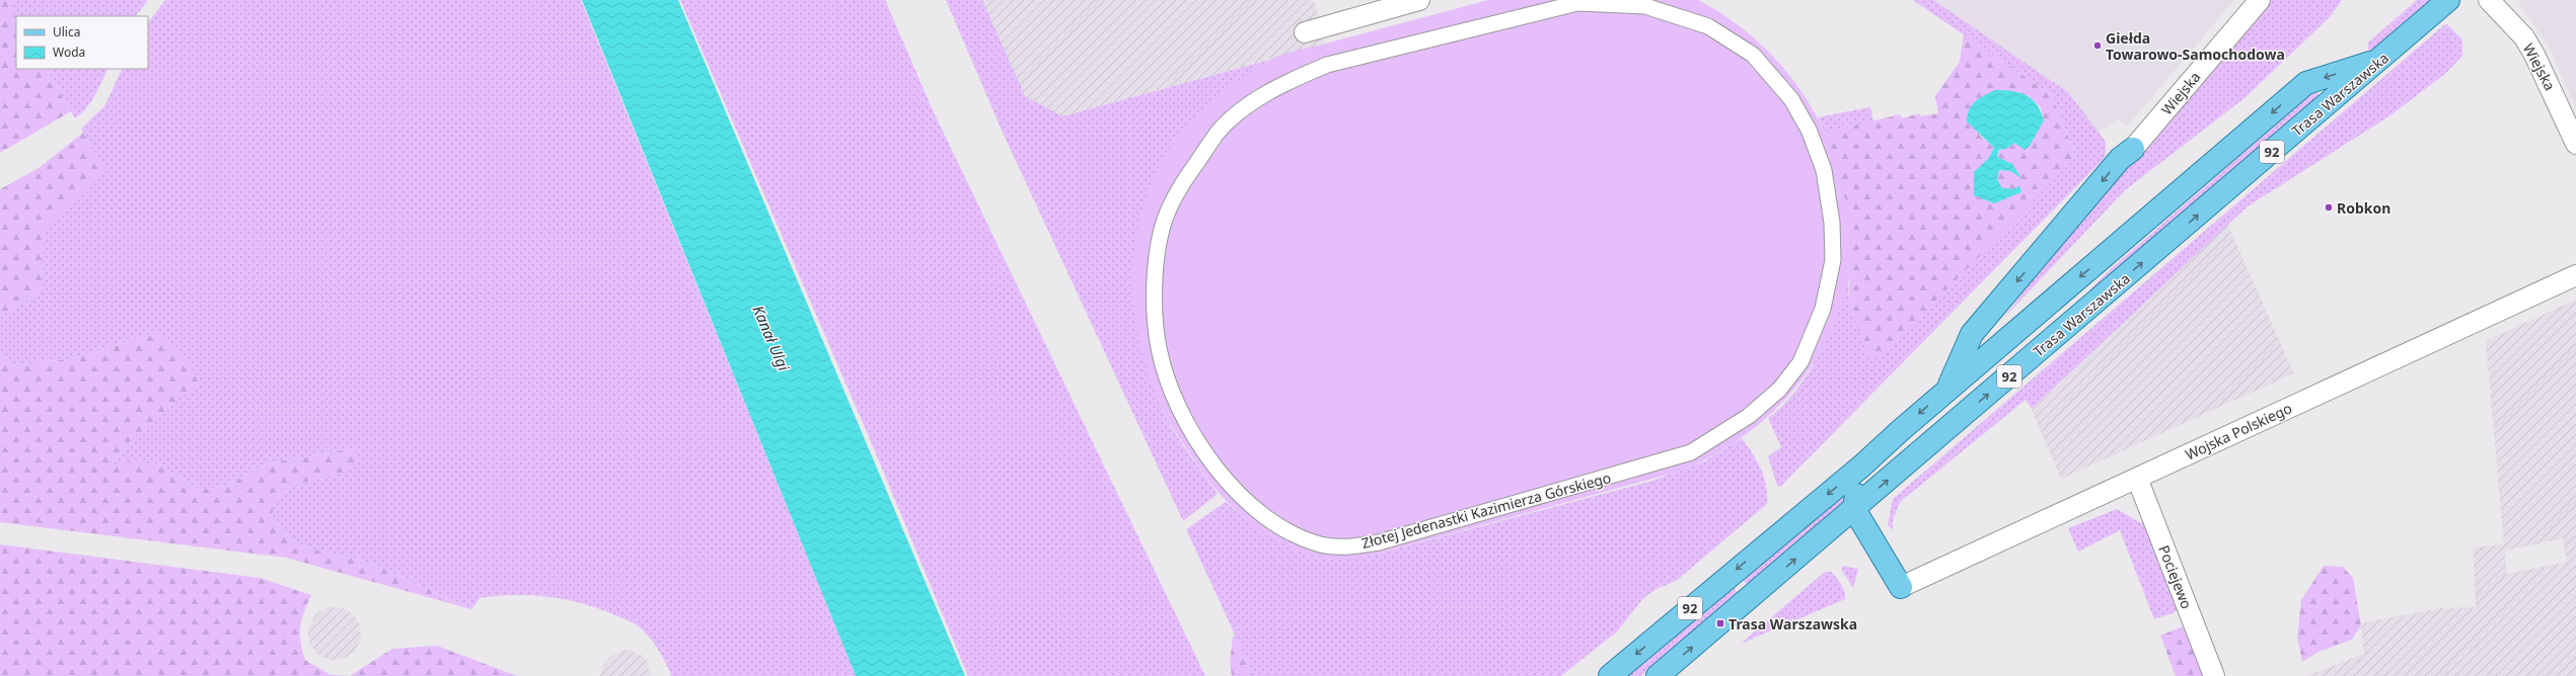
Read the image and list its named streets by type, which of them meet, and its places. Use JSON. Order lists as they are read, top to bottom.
{
  "streets": {
    "main road": ["Trasa Warszawska", "92"],
    "street": [
      "Wiejska",
      "Wojska Polskiego",
      "Złotej Jedenastki Kazimierza Górskiego",
      "Pociejewo"
    ]
  },
  "crossings": [
    ["Wojska Polskiego", "Pociejewo"]
  ],
  "water": ["Kanał Ulgi"],
  "places": {
    "other": ["Giełda Towarowo-Samochodowa", "Robkon"],
    "transit": ["Trasa Warszawska"]
  },
  "legend": ["Ulica", "Woda"]
}
